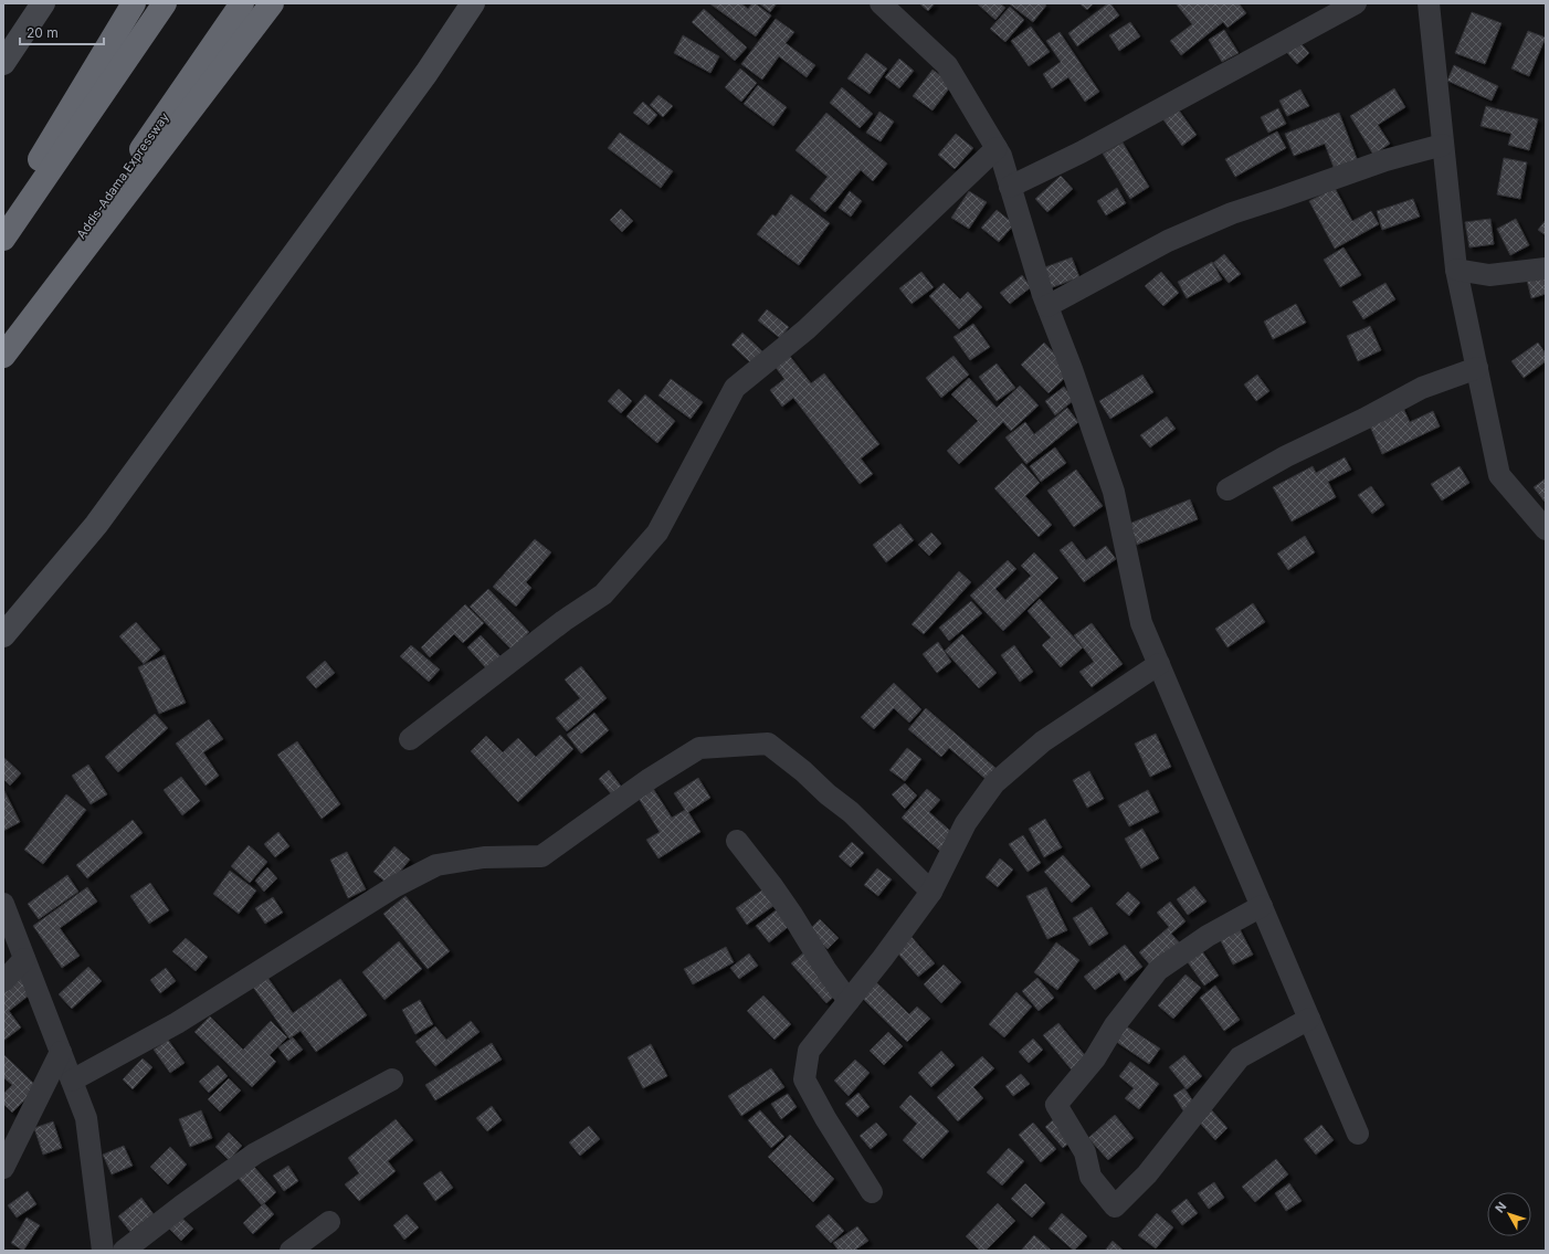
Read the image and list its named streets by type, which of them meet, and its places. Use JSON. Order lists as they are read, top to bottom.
{
  "streets": {
    "highway": ["Addis-Adama Expressway"]
  },
  "scale_bar": "20 m",
  "north": "top left"
}
